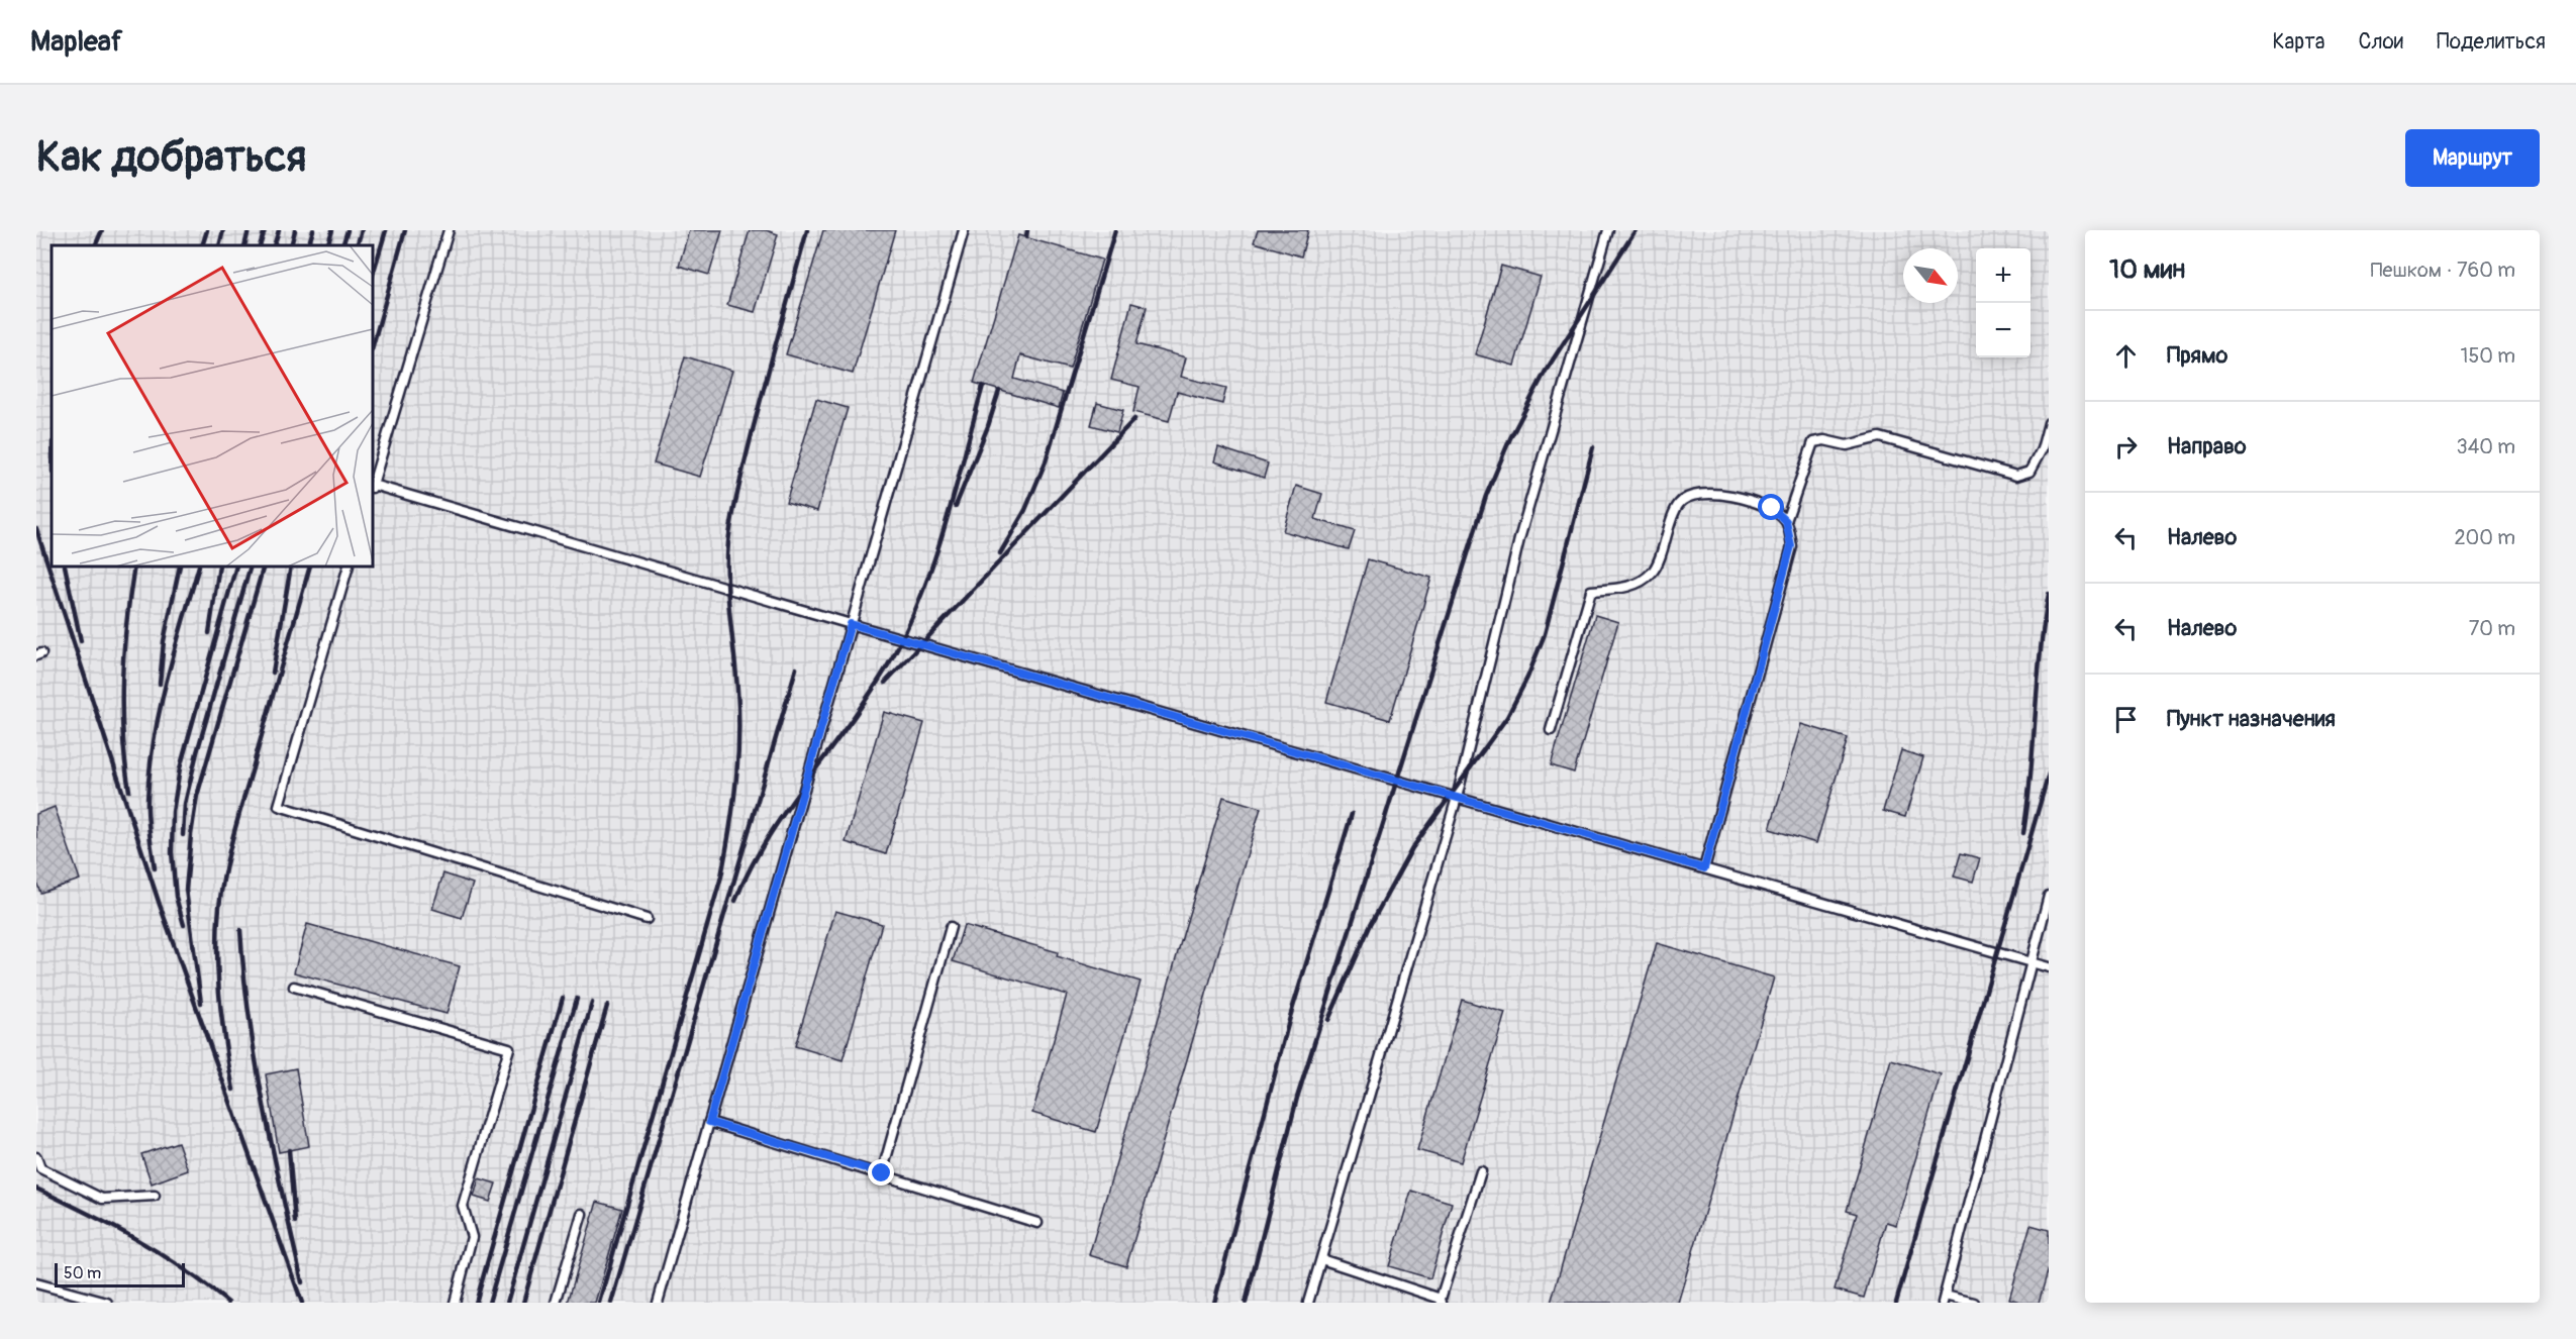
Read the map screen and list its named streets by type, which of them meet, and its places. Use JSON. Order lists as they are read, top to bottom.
{
  "scale_bar": "50 m",
  "north": "bottom right",
  "page": {
    "header": "Mapleaf",
    "nav": ["Карта", "Слои", "Поделиться"],
    "buttons": "Маршрут",
    "title": "Как добраться",
    "heading": ["10 мин", "Пешком · 760 m"],
    "map_buttons": ["+", "−"],
    "list": [
      ["Прямо", "150 m"],
      ["Направо", "340 m"],
      ["Налево", "200 m"],
      ["Налево", "70 m"],
      "Пункт назначения"
    ],
    "scale": "50 m"
  }
}
